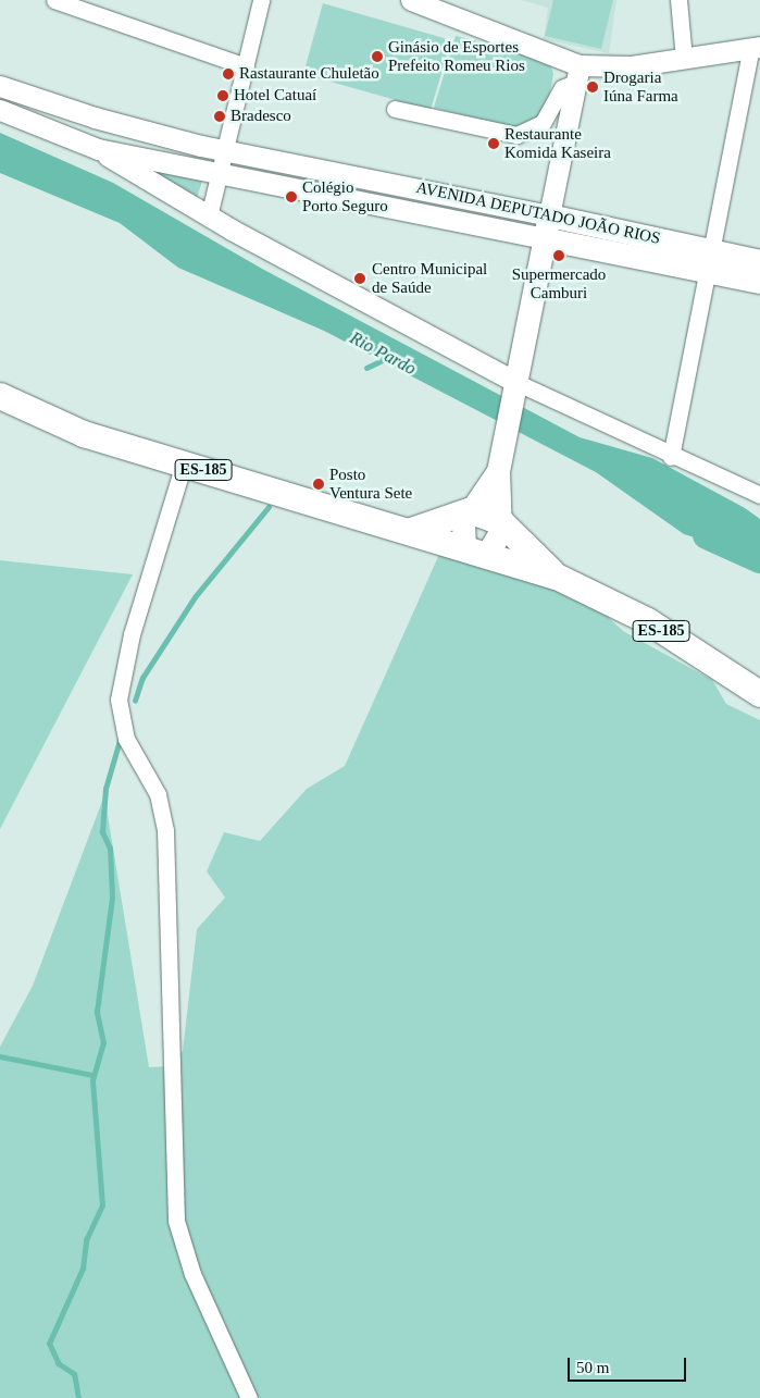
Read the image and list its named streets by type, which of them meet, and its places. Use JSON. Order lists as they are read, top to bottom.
{
  "streets": {
    "main road": ["AVENIDA DEPUTADO JOÃO RIOS", "ES-185"]
  },
  "water": ["Rio Pardo"],
  "places": [
    "Ginásio de Esportes Prefeito Romeu Rios",
    "Rastaurante Chuletão",
    "Drogaria Iúna Farma",
    "Hotel Catuaí",
    "Bradesco",
    "Restaurante Komida Kaseira",
    "Colégio Porto Seguro",
    "Supermercado Camburi",
    "Centro Municipal de Saúde",
    "Posto Ventura Sete"
  ],
  "scale_bar": "50 m"
}
